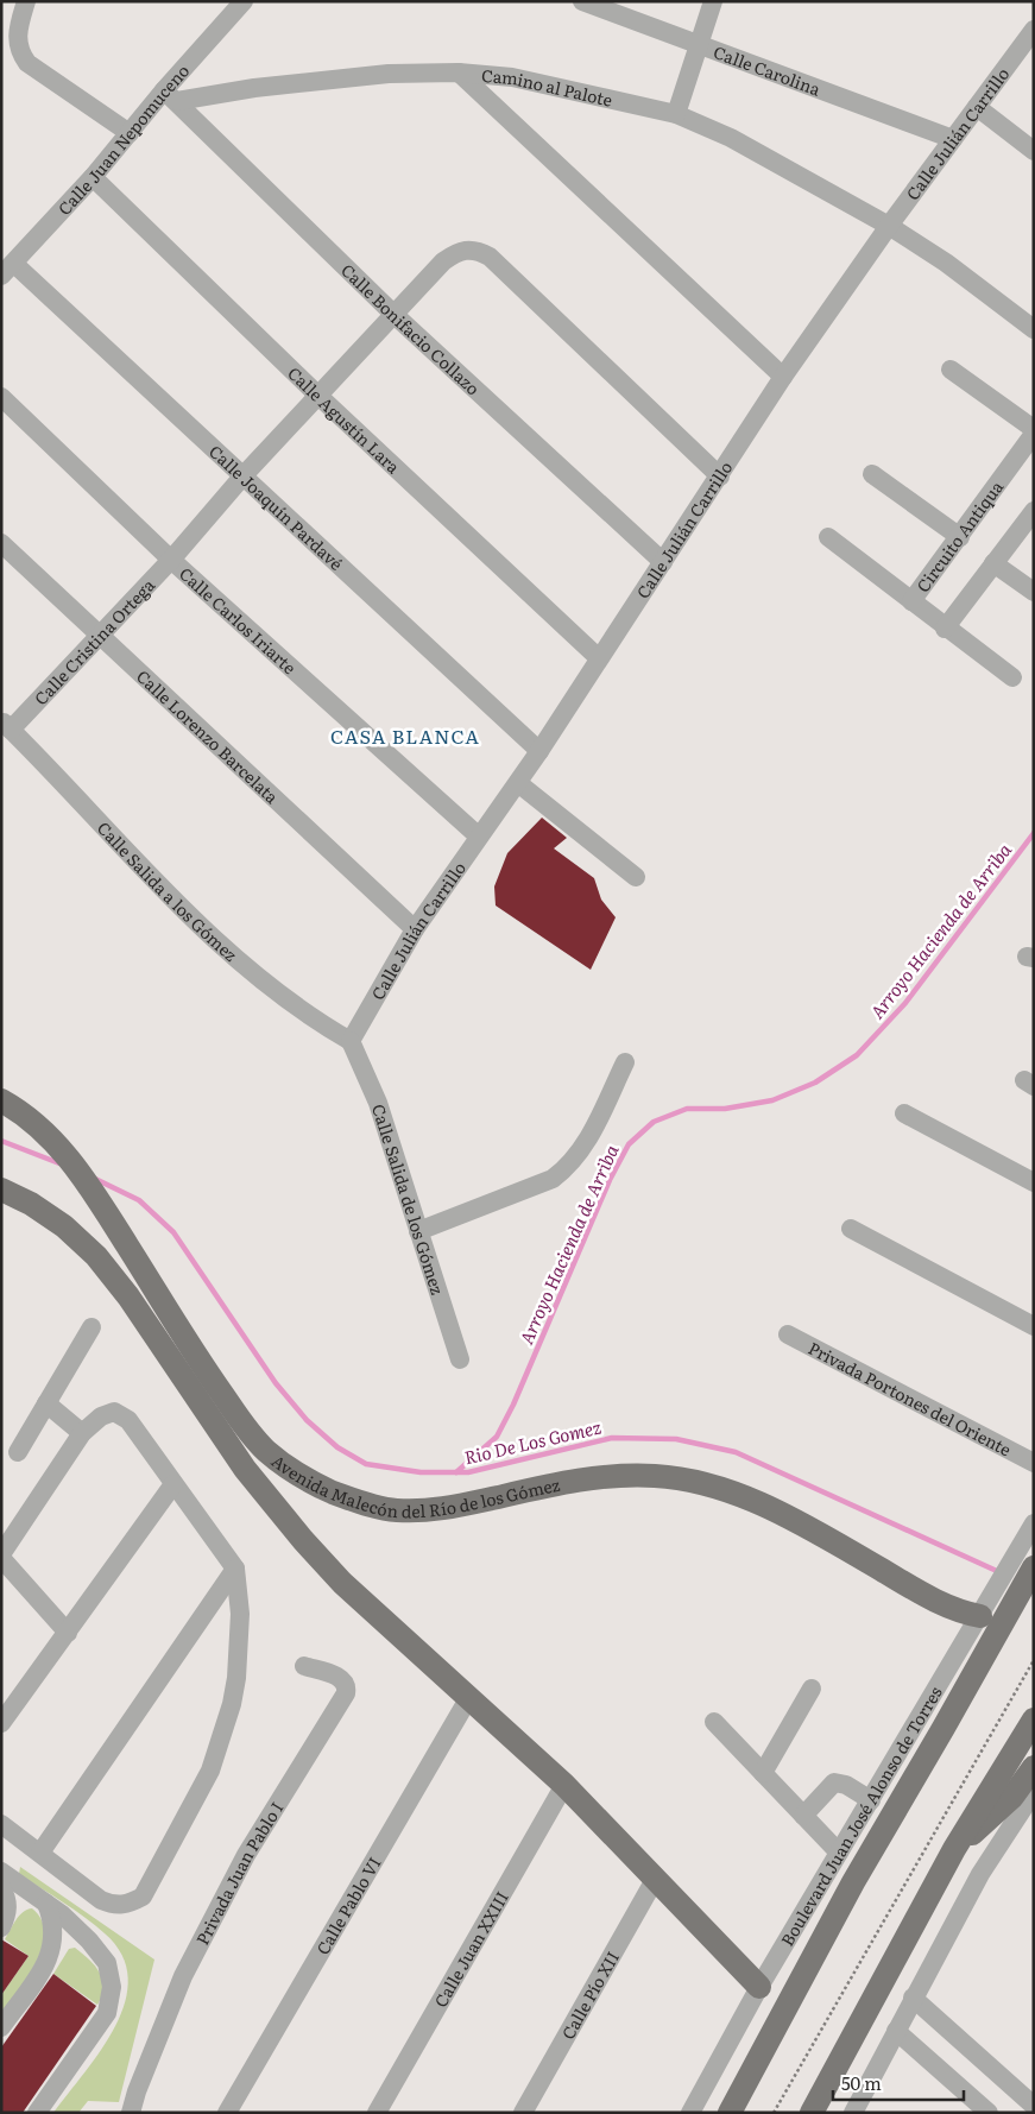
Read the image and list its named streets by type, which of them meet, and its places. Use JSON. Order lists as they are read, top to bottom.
{
  "streets": {
    "main road": ["Avenida Malecón del Río de los Gómez", "Boulevard Juan José Alonso de Torres"],
    "street": [
      "Calle Carolina",
      "Camino al Palote",
      "Calle Julián Carrillo",
      "Calle Juan Nepomuceno",
      "Calle Bonifacio Collazo",
      "Calle Agustín Lara",
      "Calle Joaquín Pardavé",
      "Circuito Antiqua",
      "Calle Carlos Iriarte",
      "Calle Cristina Ortega",
      "Calle Lorenzo Barcelata",
      "Calle Salida a los Gómez",
      "Calle Salida de los Gómez",
      "Privada Portones del Oriente",
      "Privada Juan Pablo I",
      "Calle Pablo VI",
      "Calle Juan XXIII",
      "Calle Pío XII"
    ]
  },
  "crossings": [
    ["Calle Carolina", "Calle Julián Carrillo"],
    ["Camino al Palote", "Calle Julián Carrillo"],
    ["Camino al Palote", "Calle Juan Nepomuceno"],
    ["Camino al Palote", "Calle Bonifacio Collazo"],
    ["Calle Julián Carrillo", "Calle Bonifacio Collazo"],
    ["Calle Julián Carrillo", "Calle Agustín Lara"],
    ["Calle Julián Carrillo", "Calle Joaquín Pardavé"],
    ["Calle Julián Carrillo", "Calle Carlos Iriarte"],
    ["Calle Julián Carrillo", "Calle Cristina Ortega"],
    ["Calle Julián Carrillo", "Calle Lorenzo Barcelata"],
    ["Calle Julián Carrillo", "Calle Salida a los Gómez"],
    ["Calle Julián Carrillo", "Calle Salida de los Gómez"],
    ["Calle Juan Nepomuceno", "Calle Bonifacio Collazo"],
    ["Calle Juan Nepomuceno", "Calle Agustín Lara"],
    ["Calle Juan Nepomuceno", "Calle Joaquín Pardavé"],
    ["Calle Bonifacio Collazo", "Calle Cristina Ortega"],
    ["Calle Agustín Lara", "Calle Cristina Ortega"],
    ["Calle Joaquín Pardavé", "Calle Cristina Ortega"],
    ["Calle Carlos Iriarte", "Calle Cristina Ortega"],
    ["Calle Cristina Ortega", "Calle Lorenzo Barcelata"],
    ["Calle Cristina Ortega", "Calle Salida a los Gómez"],
    ["Calle Salida a los Gómez", "Calle Salida de los Gómez"],
    ["Avenida Malecón del Río de los Gómez", "Boulevard Juan José Alonso de Torres"],
    ["Avenida Malecón del Río de los Gómez", "Calle Pablo VI"],
    ["Avenida Malecón del Río de los Gómez", "Calle Juan XXIII"],
    ["Avenida Malecón del Río de los Gómez", "Calle Pío XII"]
  ],
  "districts": ["CASA BLANCA"],
  "water": ["Arroyo Hacienda de Arriba", "Rio De Los Gomez"],
  "scale_bar": "50 m"
}
